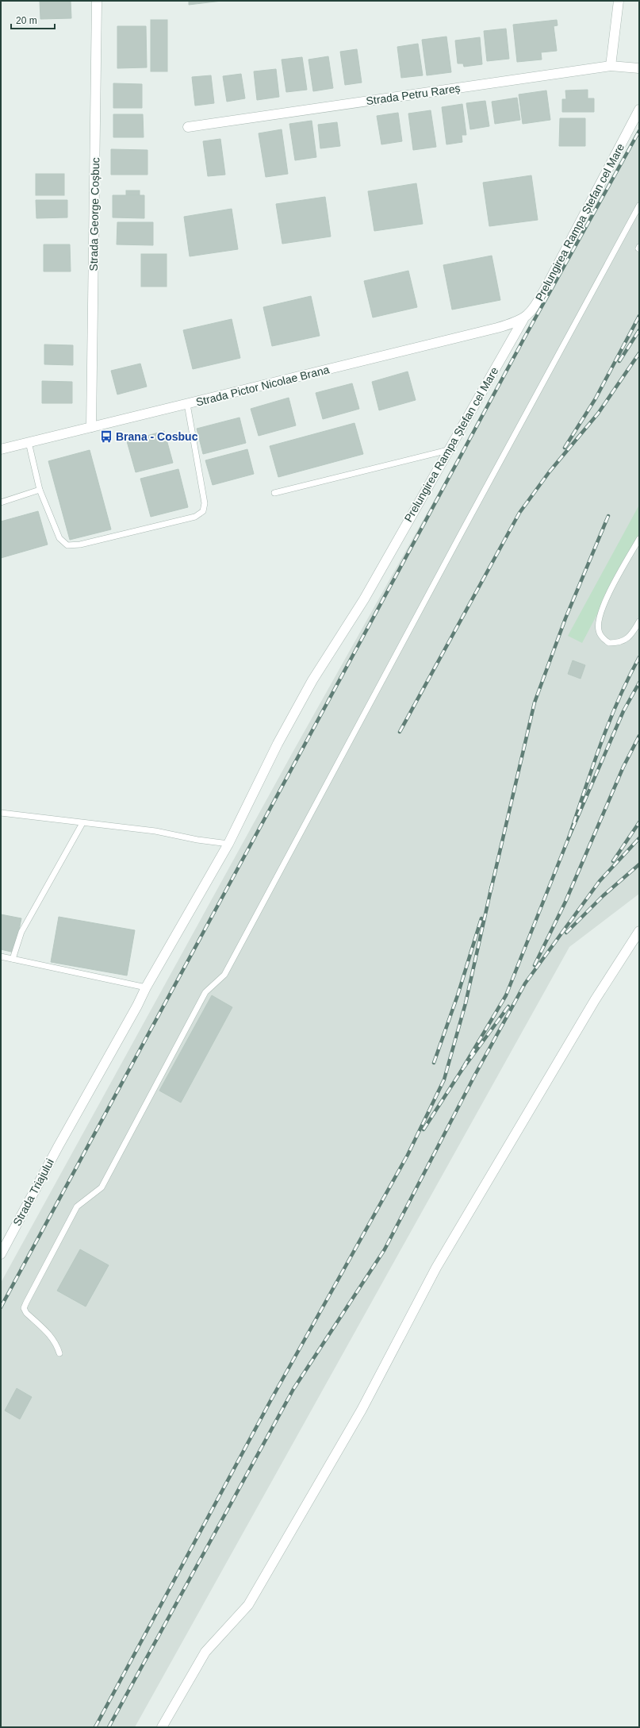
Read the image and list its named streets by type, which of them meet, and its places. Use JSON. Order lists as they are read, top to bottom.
{
  "streets": {
    "street": [
      "Strada Petru Rareș",
      "Strada George Coșbuc",
      "Prelungirea Rampa Ștefan cel Mare",
      "Strada Pictor Nicolae Brana",
      "Strada Triajului"
    ]
  },
  "crossings": [
    ["Strada George Coșbuc", "Strada Pictor Nicolae Brana"],
    ["Prelungirea Rampa Ștefan cel Mare", "Strada Pictor Nicolae Brana"],
    ["Prelungirea Rampa Ștefan cel Mare", "Strada Triajului"]
  ],
  "places": {
    "bus stop": ["Brana - Cosbuc"]
  },
  "scale_bar": "20 m"
}
